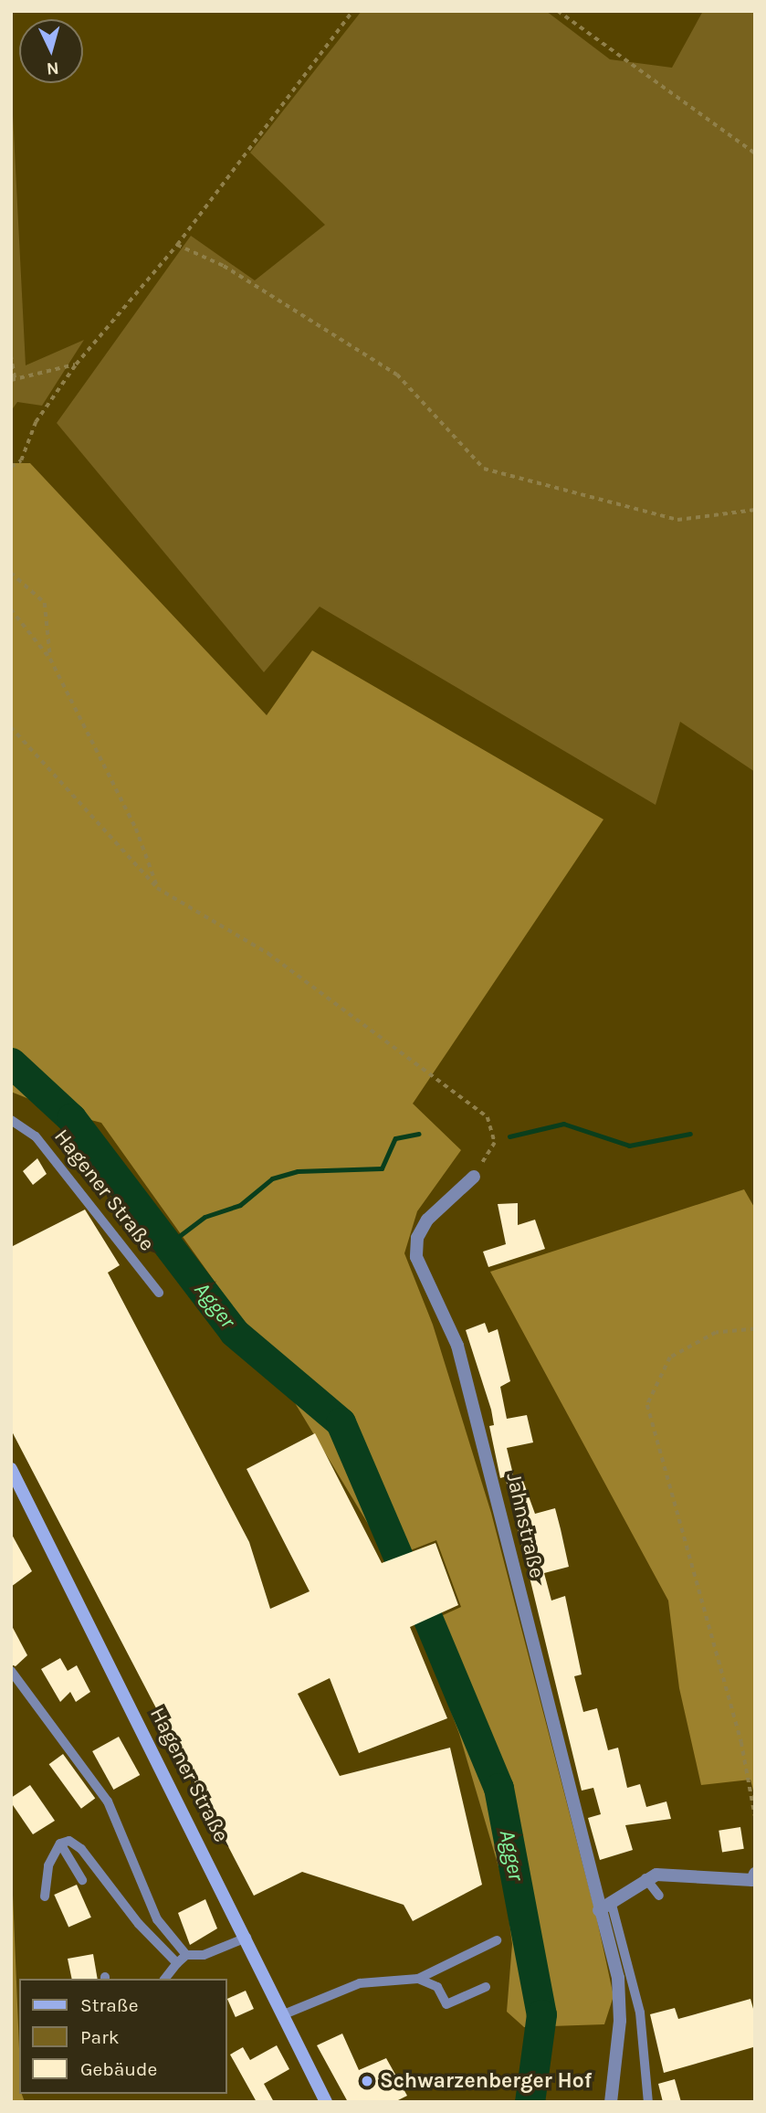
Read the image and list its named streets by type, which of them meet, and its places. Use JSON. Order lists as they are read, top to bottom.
{
  "streets": {
    "main road": ["Hagener Straße"],
    "street": ["Jahnstraße"]
  },
  "water": ["Agger"],
  "places": ["Schwarzenberger Hof"],
  "legend": ["Straße", "Park", "Gebäude"],
  "north": "bottom"
}
